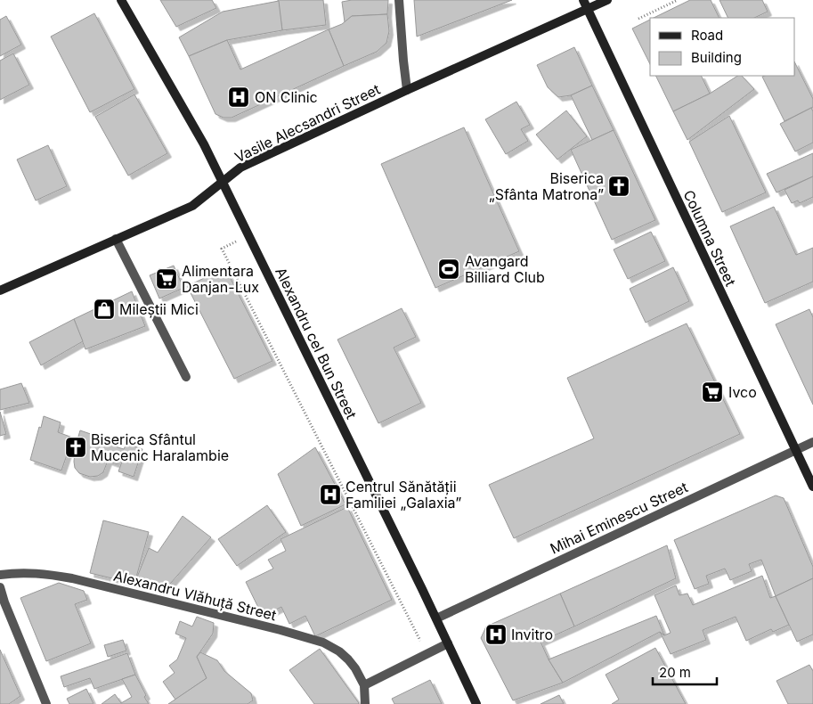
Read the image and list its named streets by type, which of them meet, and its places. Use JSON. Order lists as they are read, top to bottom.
{
  "streets": {
    "main road": ["Vasile Alecsandri Street", "Columna Street", "Alexandru cel Bun Street"],
    "street": ["Mihai Eminescu Street", "Alexandru Vlăhuță Street"]
  },
  "crossings": [
    ["Vasile Alecsandri Street", "Columna Street"],
    ["Vasile Alecsandri Street", "Alexandru cel Bun Street"],
    ["Columna Street", "Mihai Eminescu Street"],
    ["Alexandru cel Bun Street", "Mihai Eminescu Street"]
  ],
  "places": {
    "hospital": ["ON Clinic", "Centrul Sănătății Familiei „Galaxia”", "Invitro"],
    "church": ["Biserica „Sfânta Matrona”", "Biserica Sfântul Mucenic Haralambie"],
    "sports": ["Avangard Billiard Club"],
    "supermarket": ["Alimentara Danjan-Lux", "Ivco"],
    "shop": ["Mileștii Mici"]
  },
  "legend": ["Road", "Building"],
  "scale_bar": "20 m"
}
